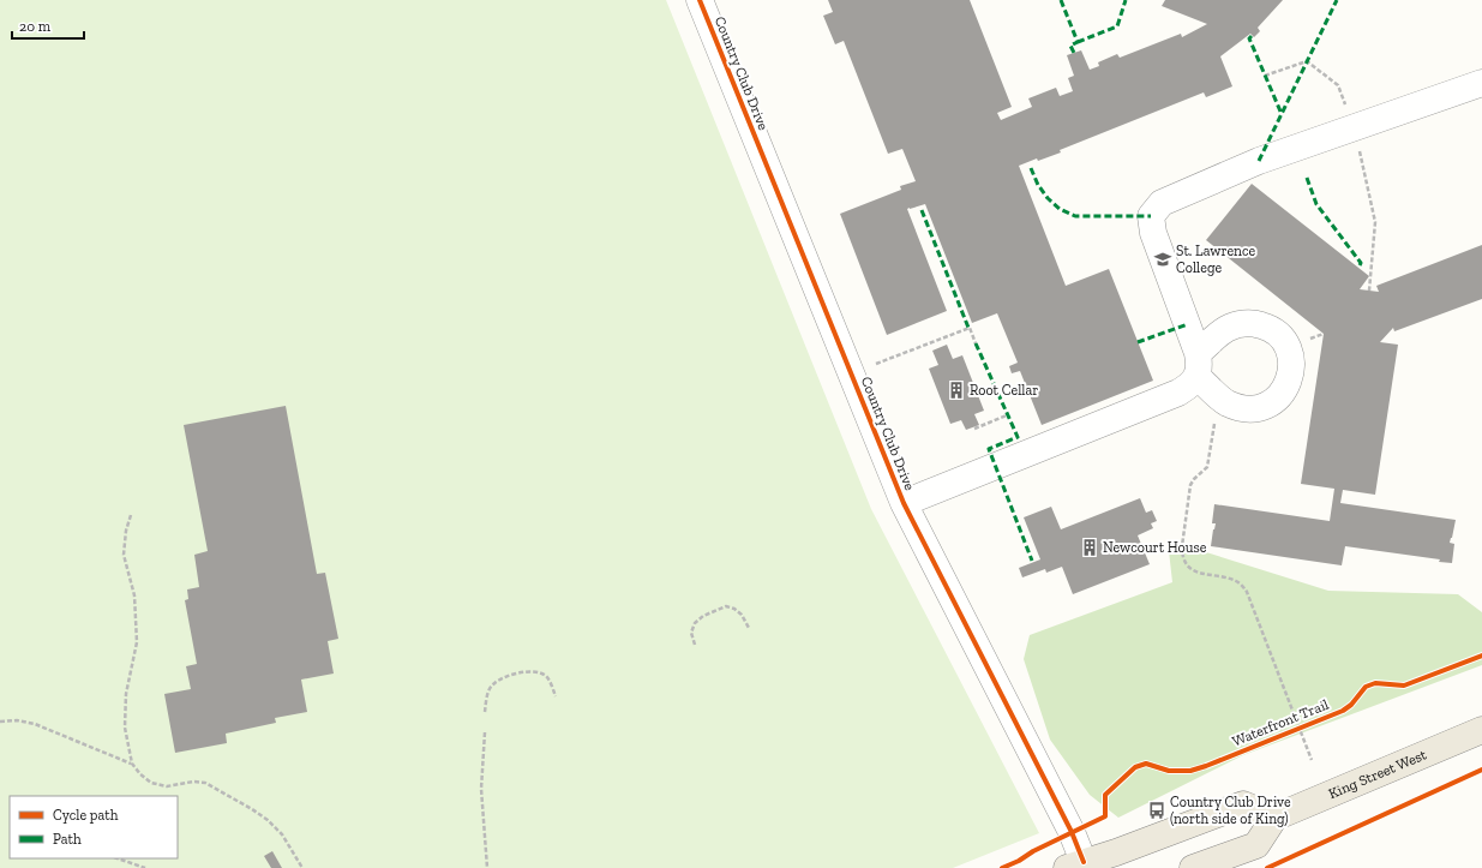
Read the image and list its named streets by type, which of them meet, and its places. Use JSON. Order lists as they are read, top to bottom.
{
  "streets": {
    "main road": ["King Street West"],
    "street": ["Country Club Drive"],
    "cycle path": ["Waterfront Trail"]
  },
  "places": {
    "school or university": ["St. Lawrence College"],
    "building": ["Root Cellar", "Newcourt House"],
    "bus stop": ["Country Club Drive (north side of King)"]
  },
  "legend": ["Cycle path", "Path"],
  "scale_bar": "20 m"
}
